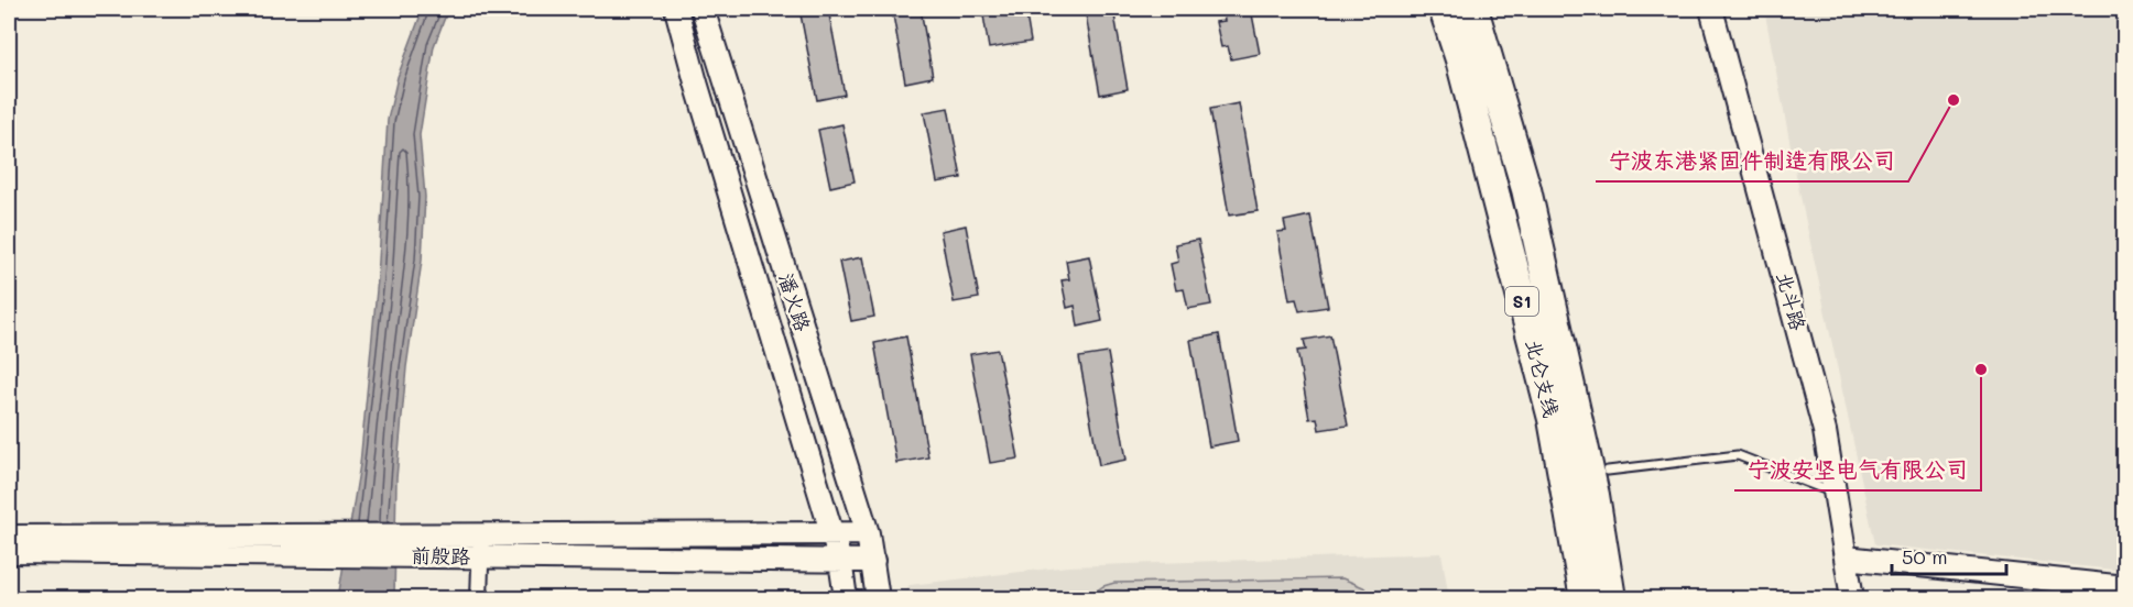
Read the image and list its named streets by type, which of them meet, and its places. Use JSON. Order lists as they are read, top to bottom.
{
  "streets": {
    "highway": ["S1", "北仑支线"],
    "street": ["北斗路", "潘火路", "前殷路"]
  },
  "crossings": [
    ["潘火路", "前殷路"]
  ],
  "places": ["宁波东港紧固件制造有限公司", "宁波安坚电气有限公司"],
  "scale_bar": "50 m"
}
